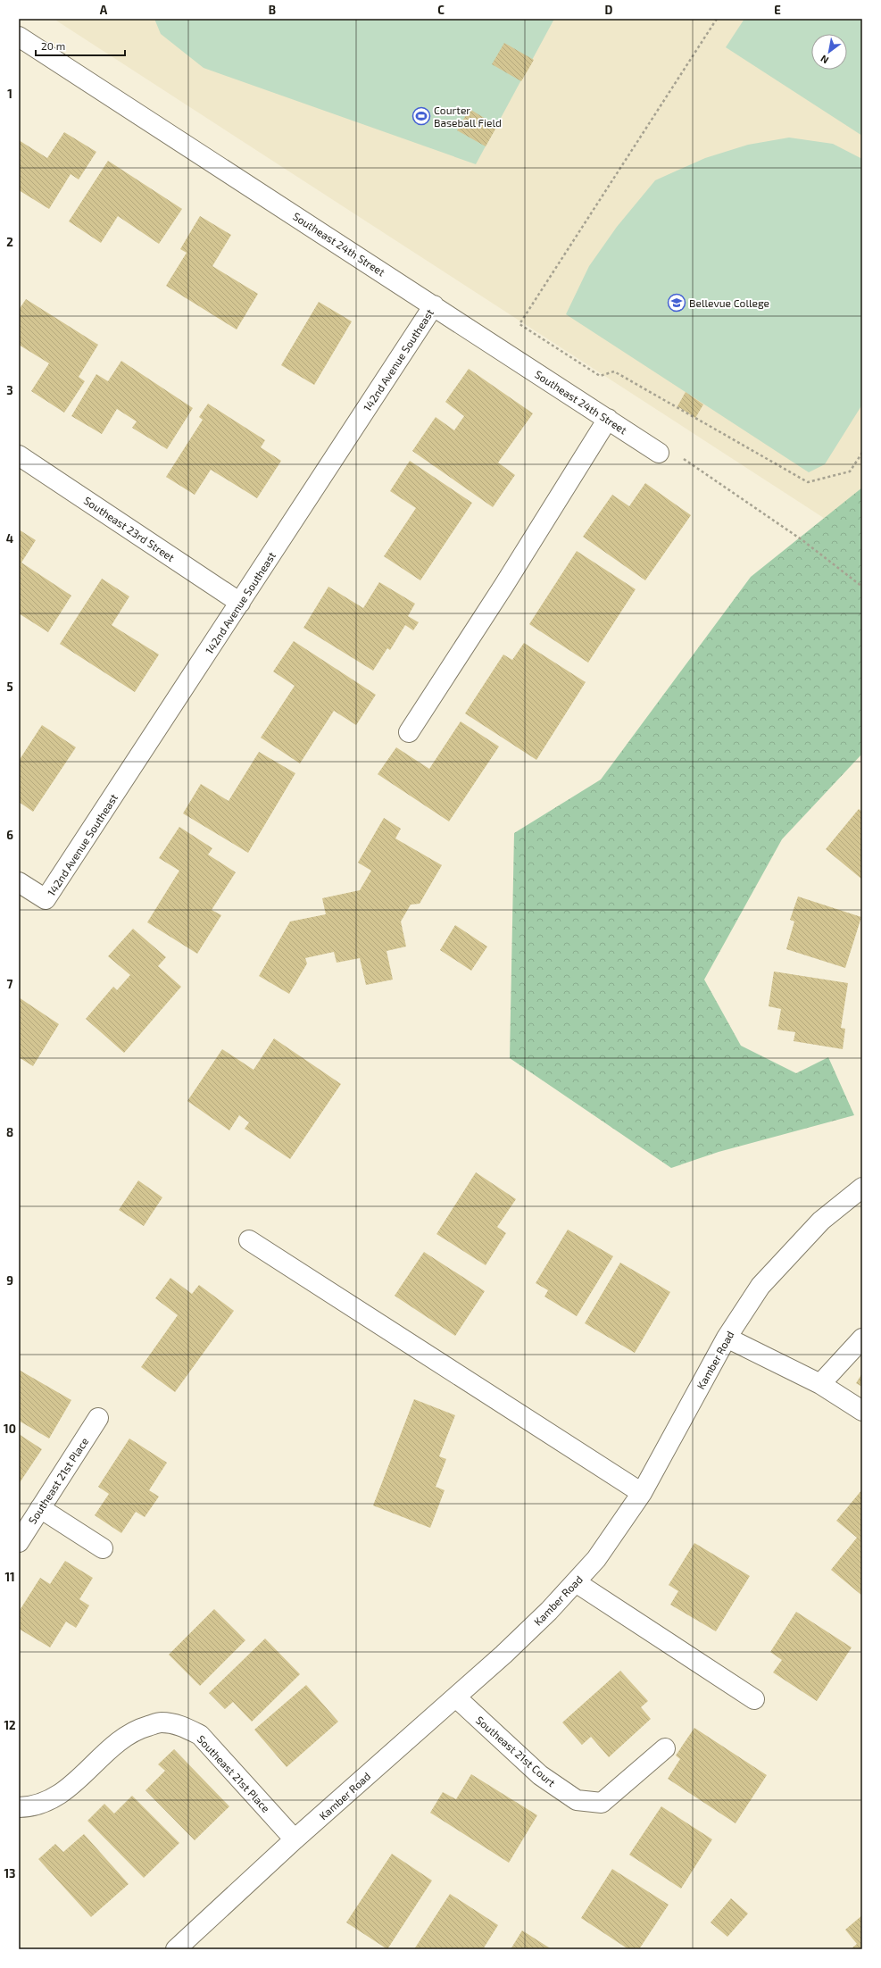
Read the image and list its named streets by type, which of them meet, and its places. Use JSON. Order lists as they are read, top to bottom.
{
  "streets": {
    "street": [
      "Southeast 24th Street",
      "142nd Avenue Southeast",
      "Southeast 23rd Street",
      "Kamber Road",
      "Southeast 21st Place",
      "Southeast 21st Court"
    ]
  },
  "crossings": [
    ["Southeast 24th Street", "142nd Avenue Southeast"],
    ["142nd Avenue Southeast", "Southeast 23rd Street"],
    ["Kamber Road", "Southeast 21st Place"],
    ["Kamber Road", "Southeast 21st Court"]
  ],
  "places": {
    "sports": ["Courter Baseball Field"],
    "school or university": ["Bellevue College"]
  },
  "scale_bar": "20 m",
  "north": "bottom left",
  "grid": {
    "columns": [
      "A",
      "B",
      "C",
      "D",
      "E"
    ],
    "rows": [
      "1",
      "2",
      "3",
      "4",
      "5",
      "6",
      "7",
      "8",
      "9",
      "10",
      "11",
      "12",
      "13"
    ]
  }
}
